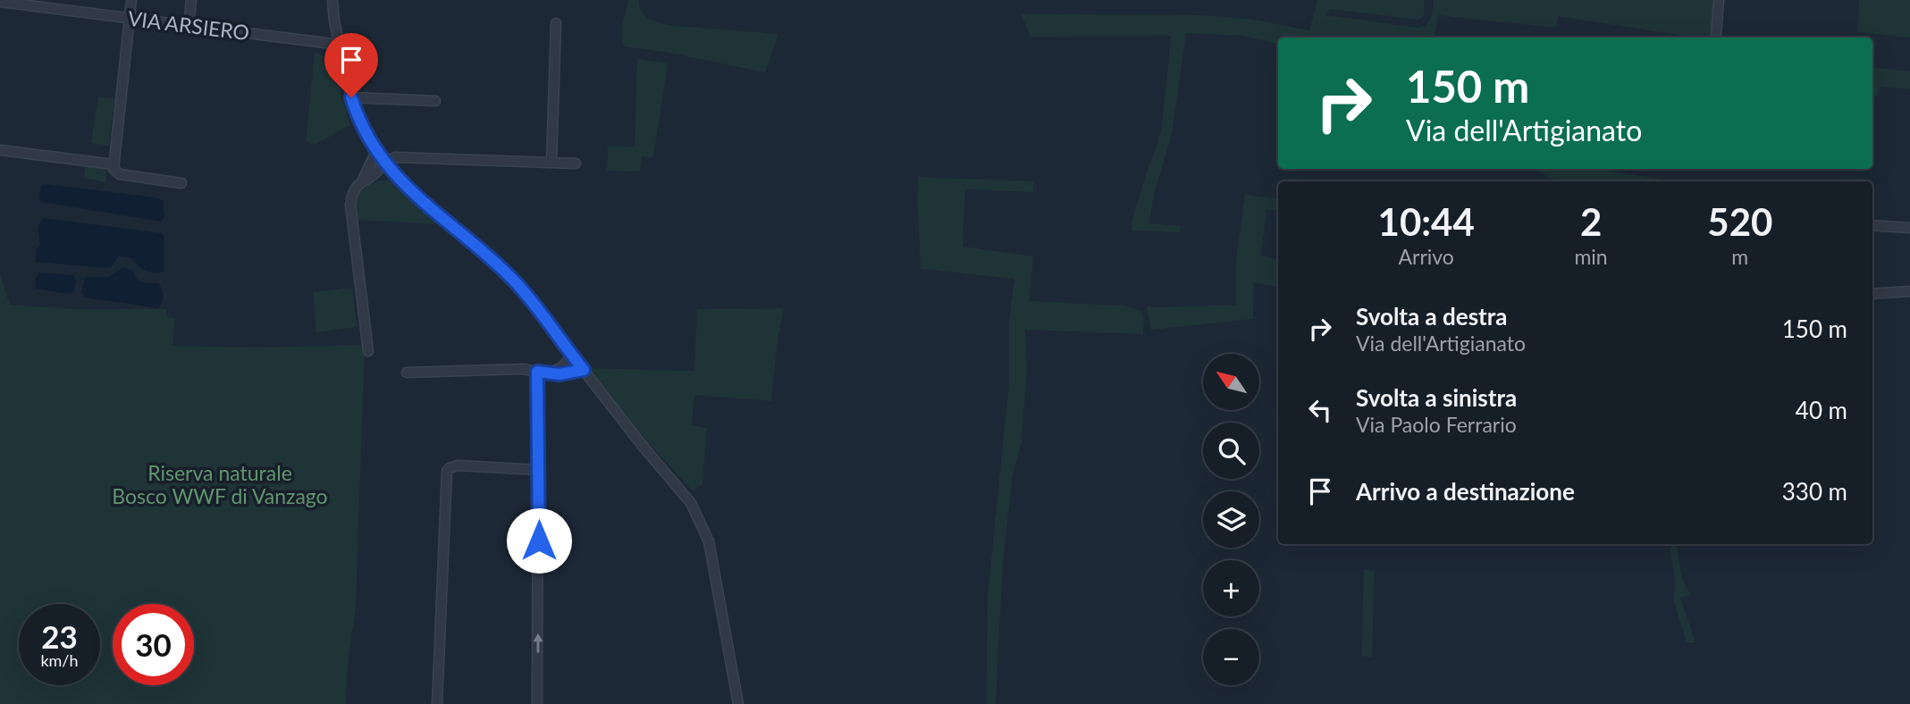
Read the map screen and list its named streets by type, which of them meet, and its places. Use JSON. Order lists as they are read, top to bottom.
{
  "streets": {
    "street": ["VIA ARSIERO"]
  },
  "parks": ["Riserva naturale Bosco WWF di Vanzago"],
  "north": "top left",
  "page": {
    "turn": ["150 m", "Via dell'Artigianato"],
    "eta": [
      "10:44",
      "Arrivo",
      "2",
      "min",
      "520",
      "m"
    ],
    "list": [
      {
        "name": "Svolta a destra",
        "note": "Via dell'Artigianato",
        "value": "150 m"
      },
      {
        "name": "Svolta a sinistra",
        "note": "Via Paolo Ferrario",
        "value": "40 m"
      },
      {
        "name": "Arrivo a destinazione",
        "value": "330 m"
      }
    ],
    "map_buttons": ["+", "−"],
    "speed": "23 km/h",
    "limit": "30"
  }
}
